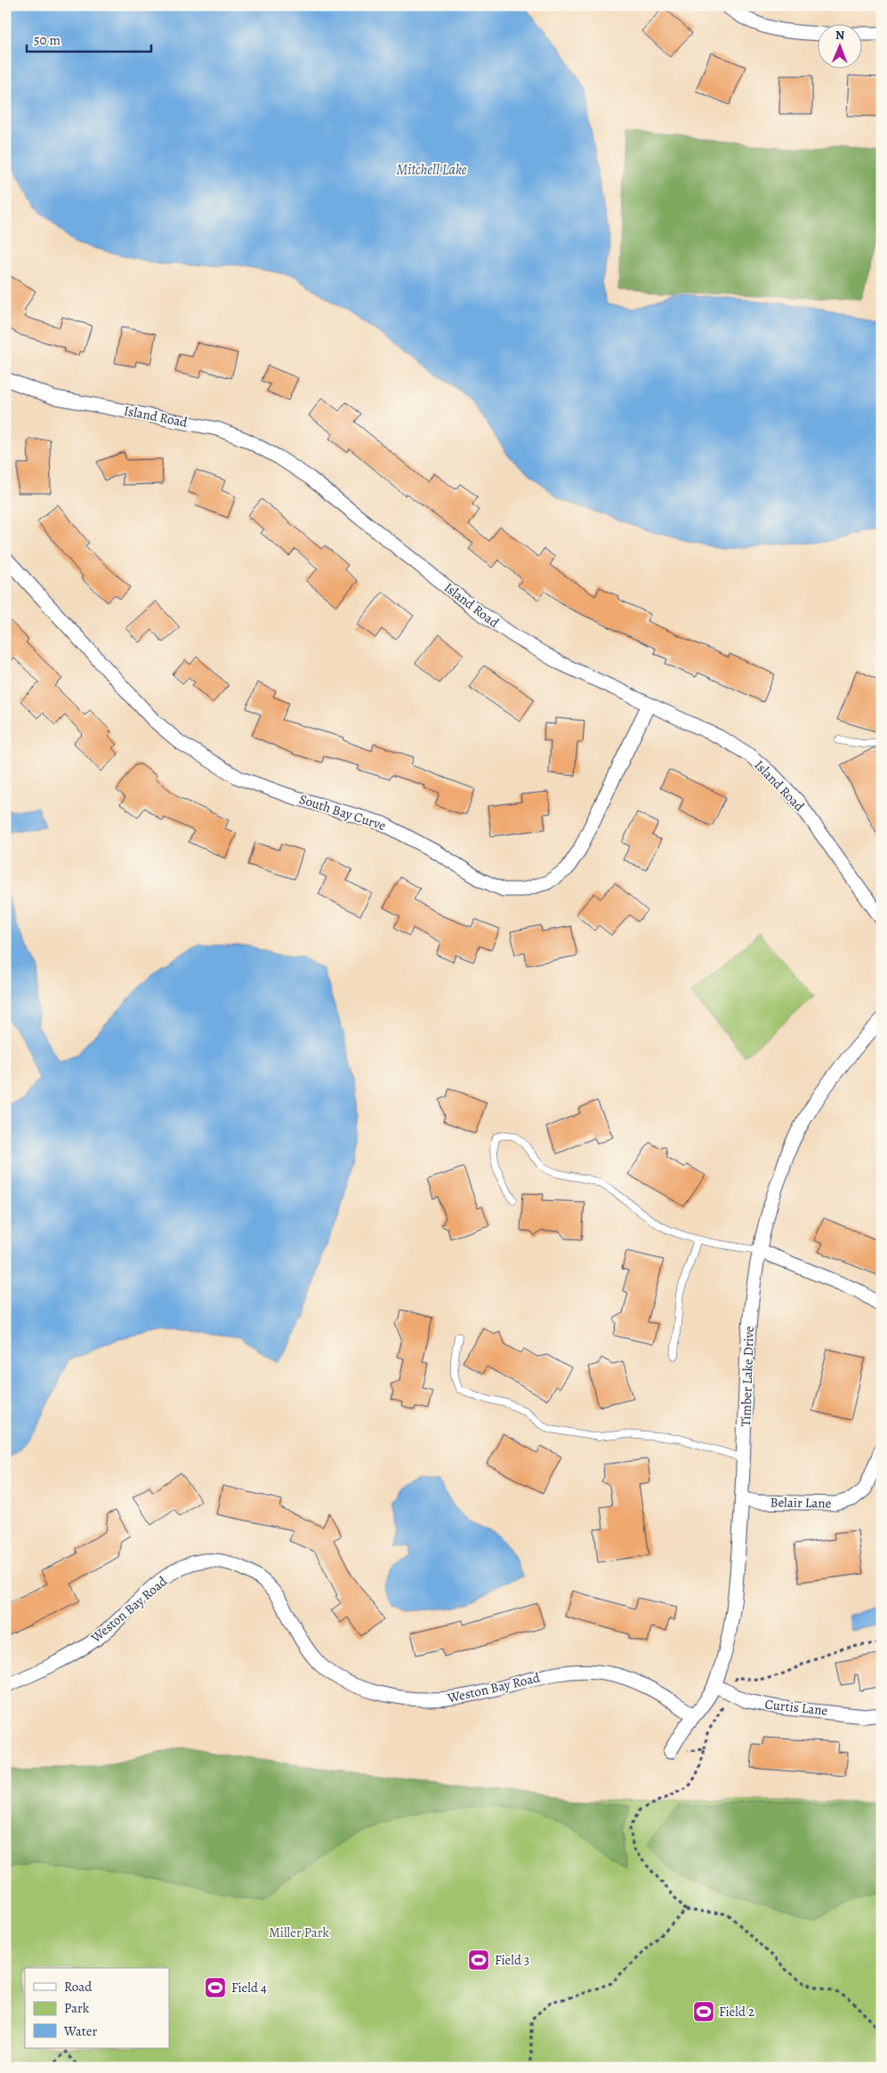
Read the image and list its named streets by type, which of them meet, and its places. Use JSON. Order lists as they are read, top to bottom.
{
  "streets": {
    "street": [
      "Island Road",
      "South Bay Curve",
      "Timber Lake Drive",
      "Belair Lane",
      "Weston Bay Road",
      "Curtis Lane"
    ]
  },
  "crossings": [
    ["Island Road", "South Bay Curve"],
    ["Timber Lake Drive", "Belair Lane"],
    ["Timber Lake Drive", "Weston Bay Road"],
    ["Timber Lake Drive", "Curtis Lane"]
  ],
  "water": ["Mitchell Lake"],
  "parks": ["Miller Park"],
  "places": {
    "sports": ["Field 3", "Field 4", "Field 2"]
  },
  "legend": ["Road", "Park", "Water"],
  "scale_bar": "50 m",
  "north": "top"
}
